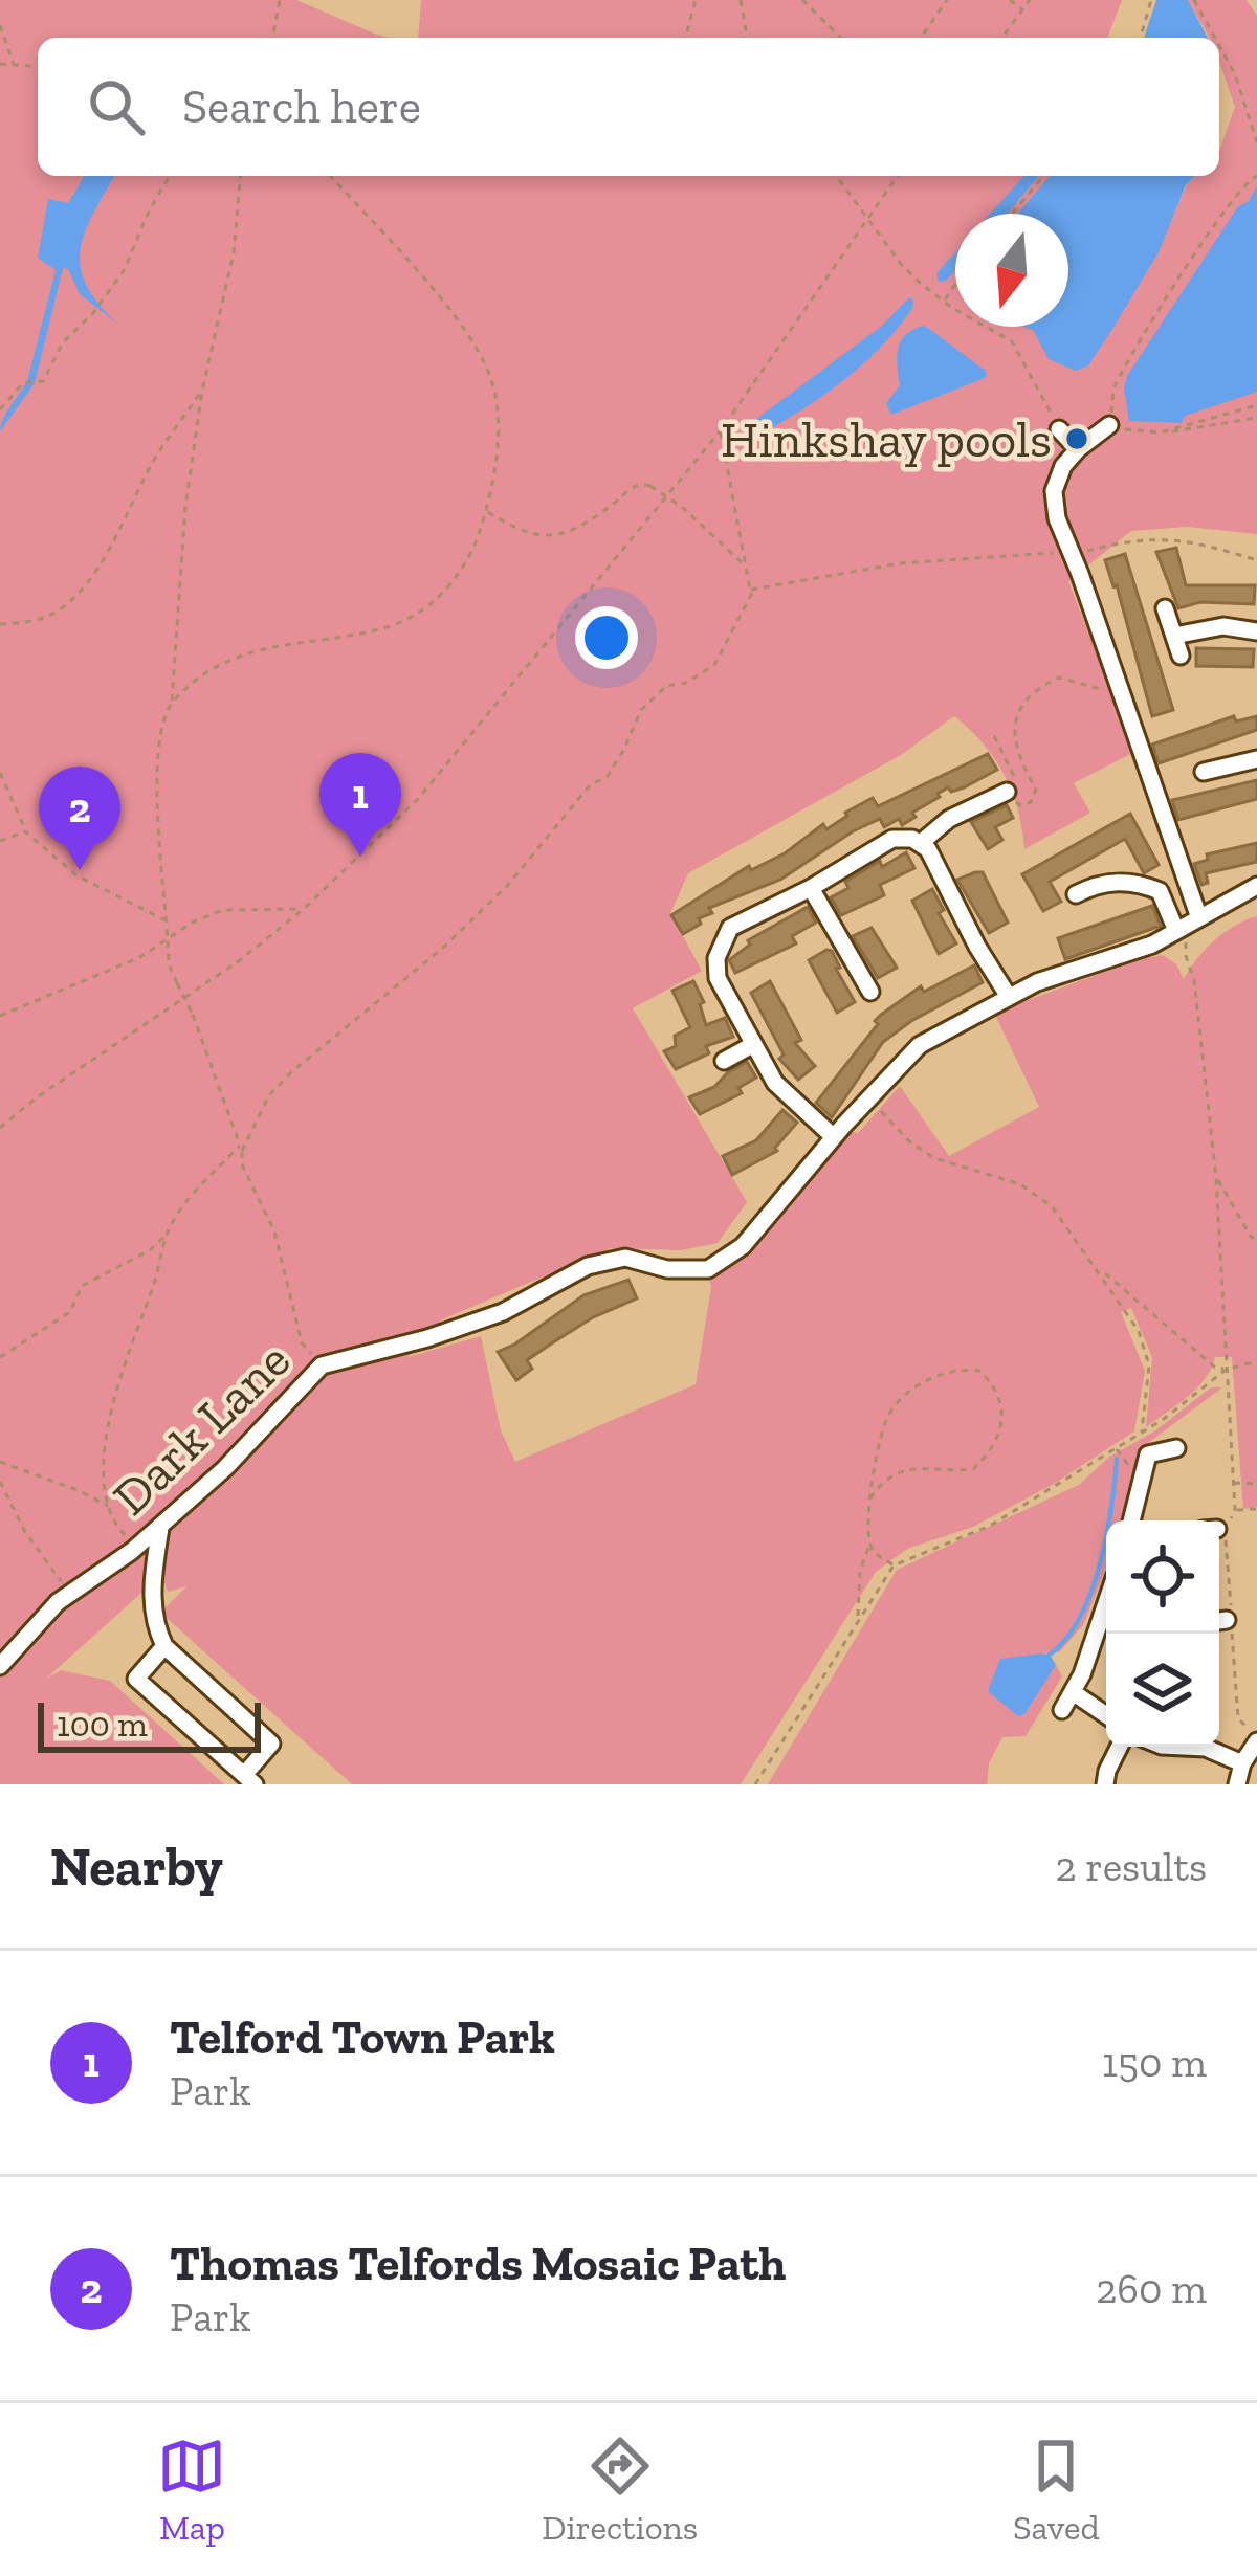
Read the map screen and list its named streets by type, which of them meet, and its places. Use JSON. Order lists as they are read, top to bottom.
{
  "streets": {
    "street": ["Dark Lane"]
  },
  "places": ["Hinkshay pools"],
  "scale_bar": "100 m",
  "north": "bottom",
  "page": {
    "search": "Search here",
    "pins": ["1", "2"],
    "scale": "100 m",
    "heading": ["Nearby", "2 results"],
    "list": [
      {
        "mark": "1",
        "name": "Telford Town Park",
        "note": "Park",
        "value": "150 m"
      },
      {
        "mark": "2",
        "name": "Thomas Telfords Mosaic Path",
        "note": "Park",
        "value": "260 m"
      }
    ],
    "nav": ["Map", "Directions", "Saved"]
  }
}
